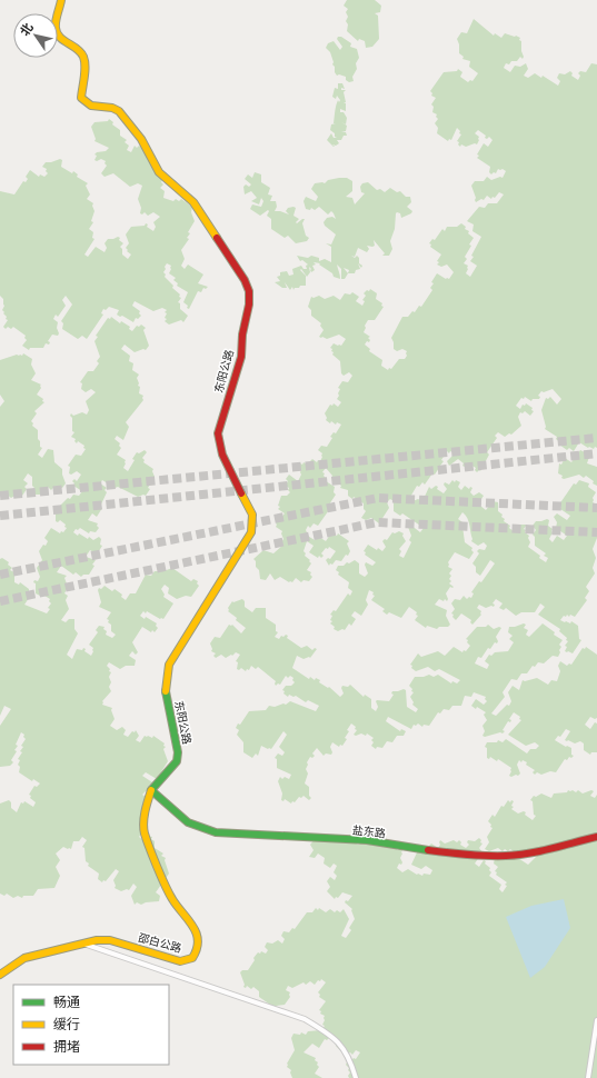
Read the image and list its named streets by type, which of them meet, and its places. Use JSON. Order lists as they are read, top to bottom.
{
  "streets": {
    "main road": ["东阳公路", "盐东路", "邵白公路"]
  },
  "crossings": [
    ["东阳公路", "盐东路"],
    ["东阳公路", "邵白公路"],
    ["盐东路", "邵白公路"]
  ],
  "legend": ["畅通", "缓行", "拥堵"],
  "north": "top left"
}
